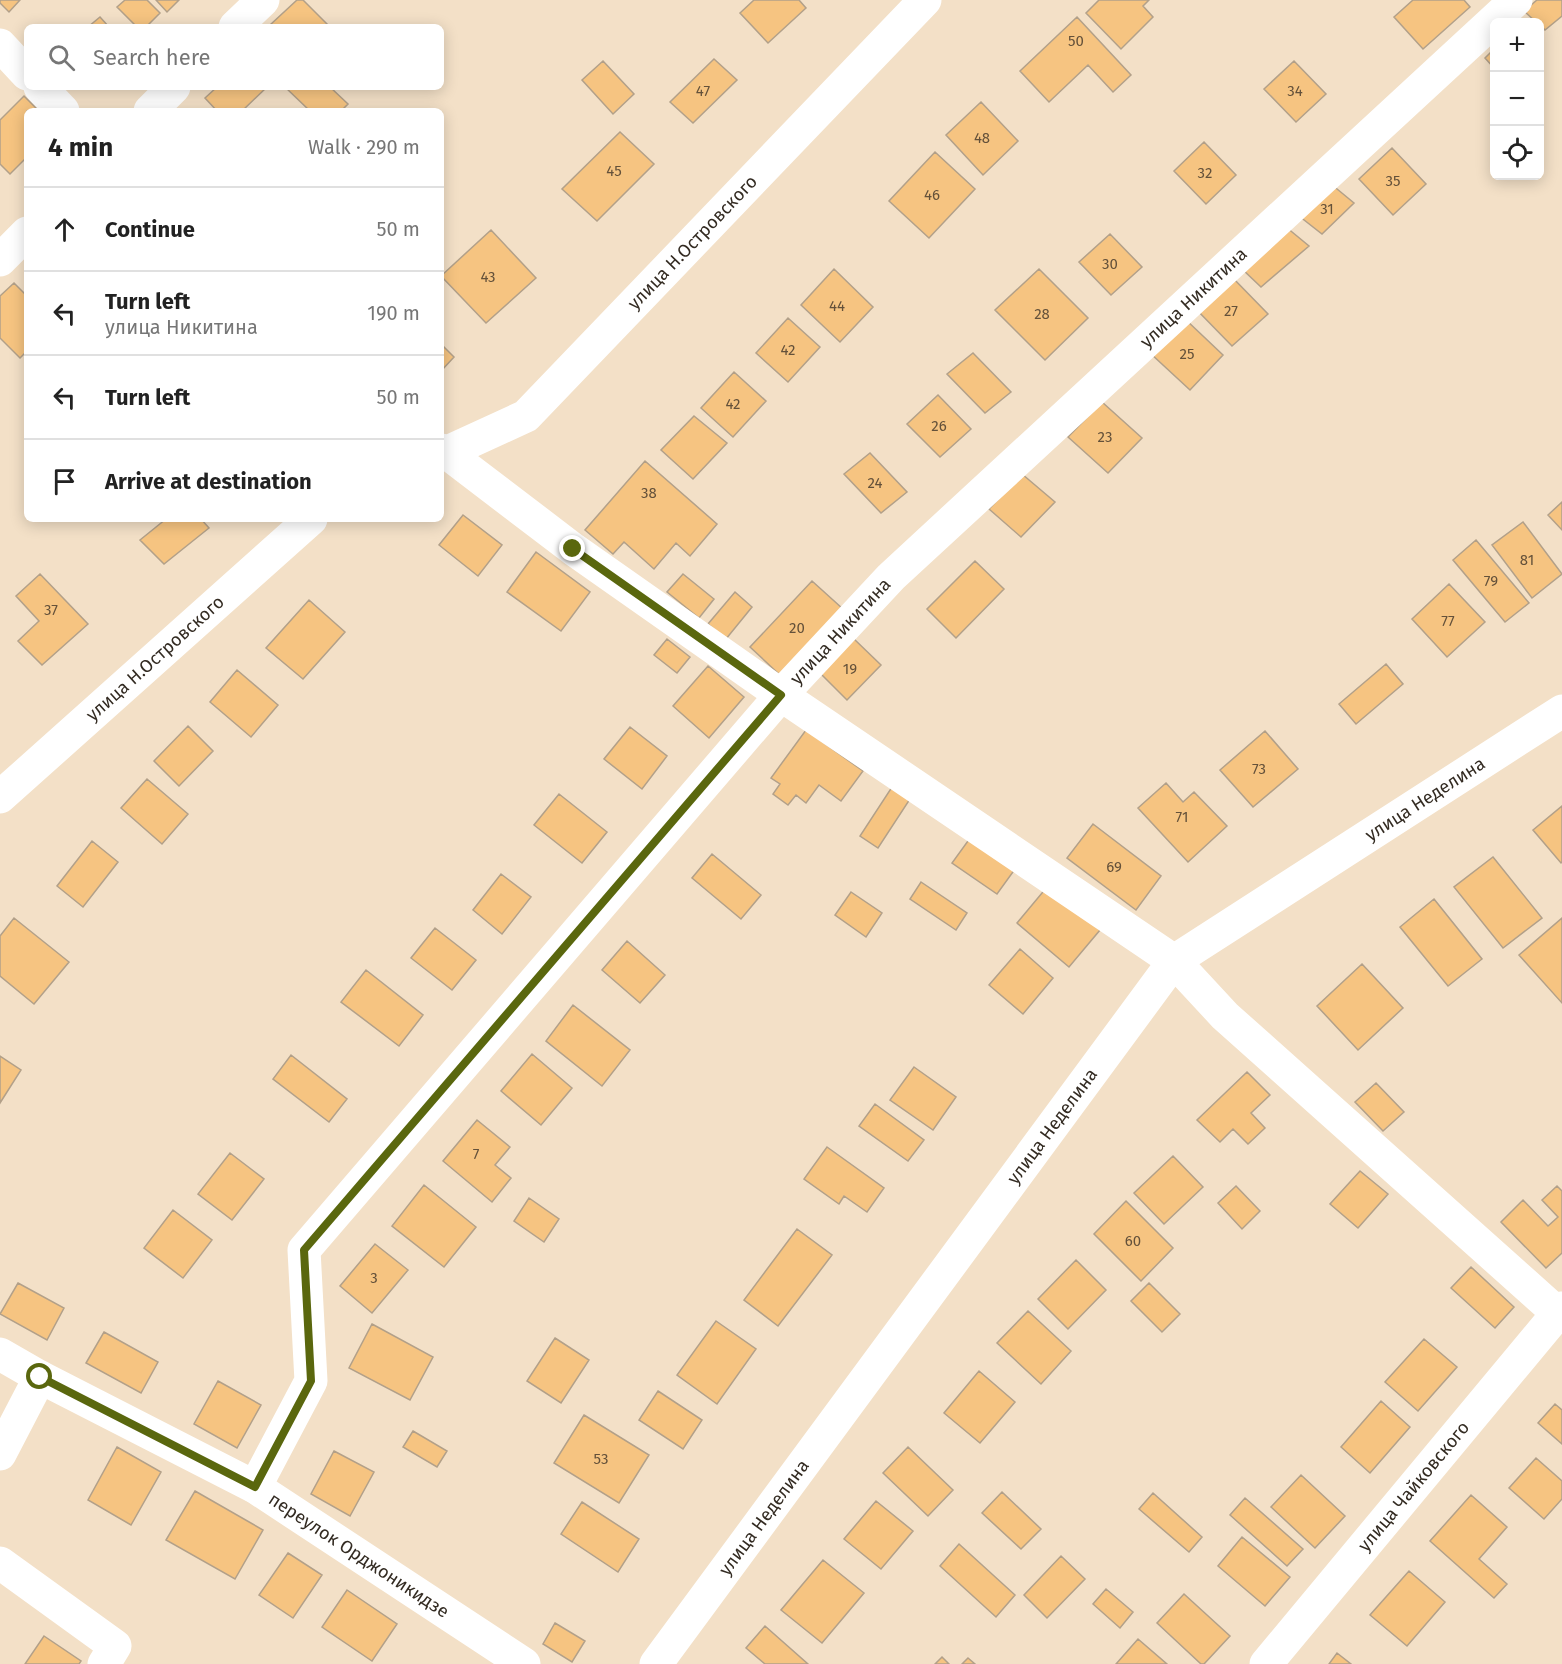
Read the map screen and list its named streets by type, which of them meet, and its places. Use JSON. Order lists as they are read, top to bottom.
{
  "streets": {
    "street": [
      "улица Н.Островского",
      "улица Никитина",
      "улица Неделина",
      "улица Чайковского",
      "переулок Орджоникидзе"
    ]
  },
  "crossings": [
    ["улица Никитина", "переулок Орджоникидзе"]
  ],
  "house_numbers": [
    "50",
    "47",
    "34",
    "48",
    "45",
    "32",
    "35",
    "46",
    "31",
    "30",
    "43",
    "44",
    "27",
    "28",
    "42",
    "25",
    "42",
    "26",
    "23",
    "24",
    "38",
    "81",
    "79",
    "37",
    "77",
    "20",
    "19",
    "73",
    "71",
    "69",
    "7",
    "60",
    "3",
    "53"
  ],
  "page": {
    "map_buttons": ["+", "−"],
    "search": "Search here",
    "heading": ["4 min", "Walk · 290 m"],
    "list": [
      ["Continue", "50 m"],
      ["Turn left", "улица Никитина", "190 m"],
      ["Turn left", "50 m"],
      "Arrive at destination"
    ]
  }
}
